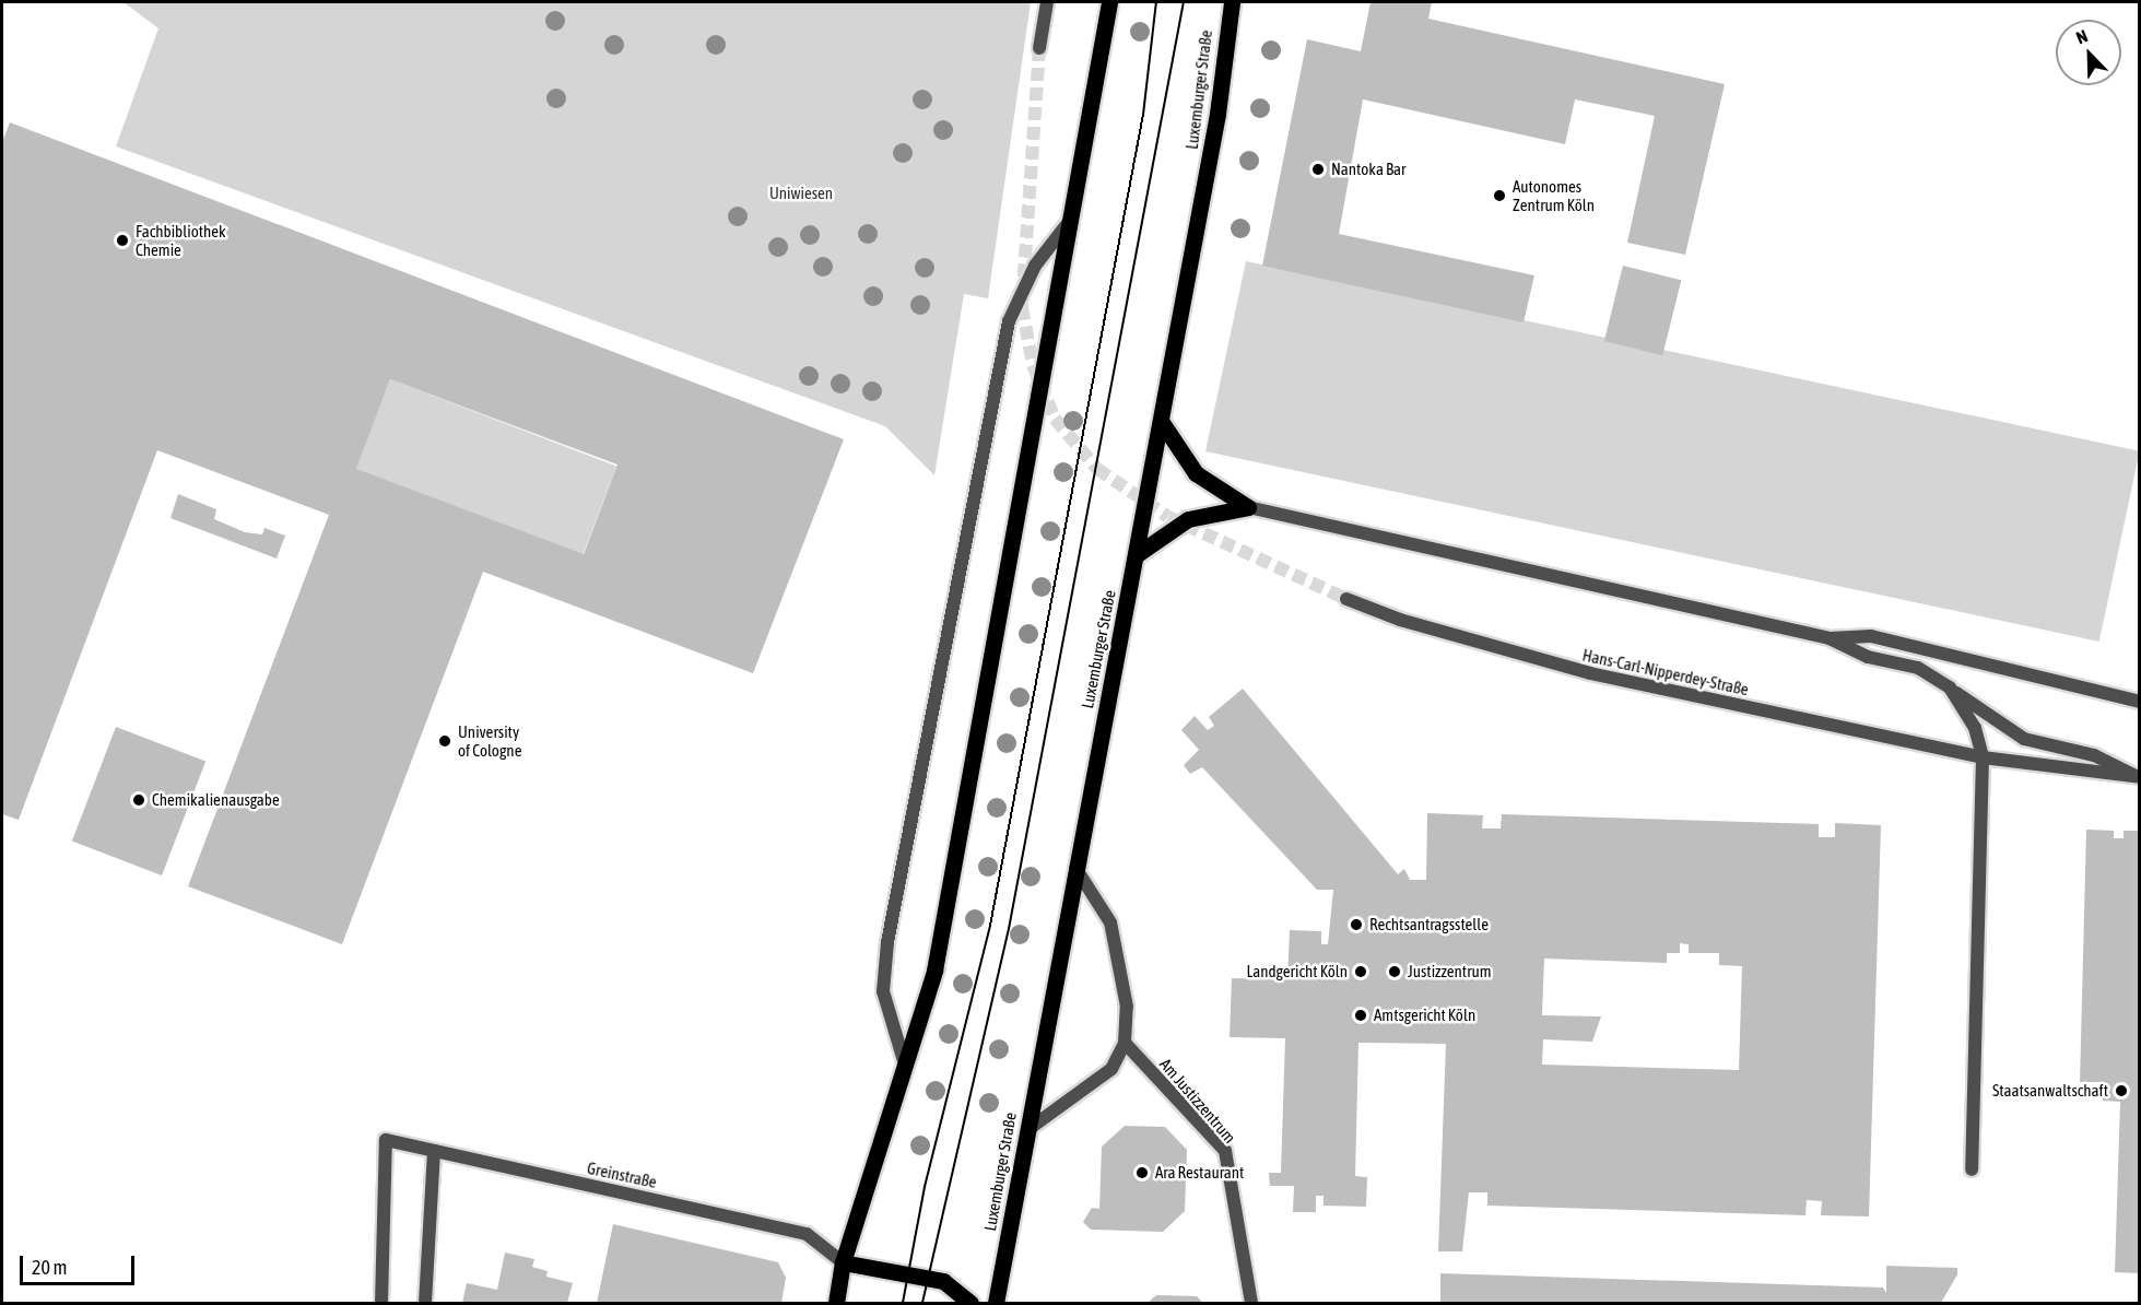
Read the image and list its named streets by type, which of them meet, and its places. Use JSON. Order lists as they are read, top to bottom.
{
  "streets": {
    "main road": ["Luxemburger Straße"],
    "street": ["Hans-Carl-Nipperdey-Straße", "Am Justizzentrum", "Greinstraße"]
  },
  "parks": ["Uniwiesen"],
  "places": [
    "Nantoka Bar",
    "Autonomes Zentrum Köln",
    "Fachbibliothek Chemie",
    "University of Cologne",
    "Chemikalienausgabe",
    "Rechtsantragsstelle",
    "Landgericht Köln",
    "Justizzentrum",
    "Amtsgericht Köln",
    "Staatsanwaltschaft",
    "Ara Restaurant"
  ],
  "scale_bar": "20 m",
  "north": "top left"
}
